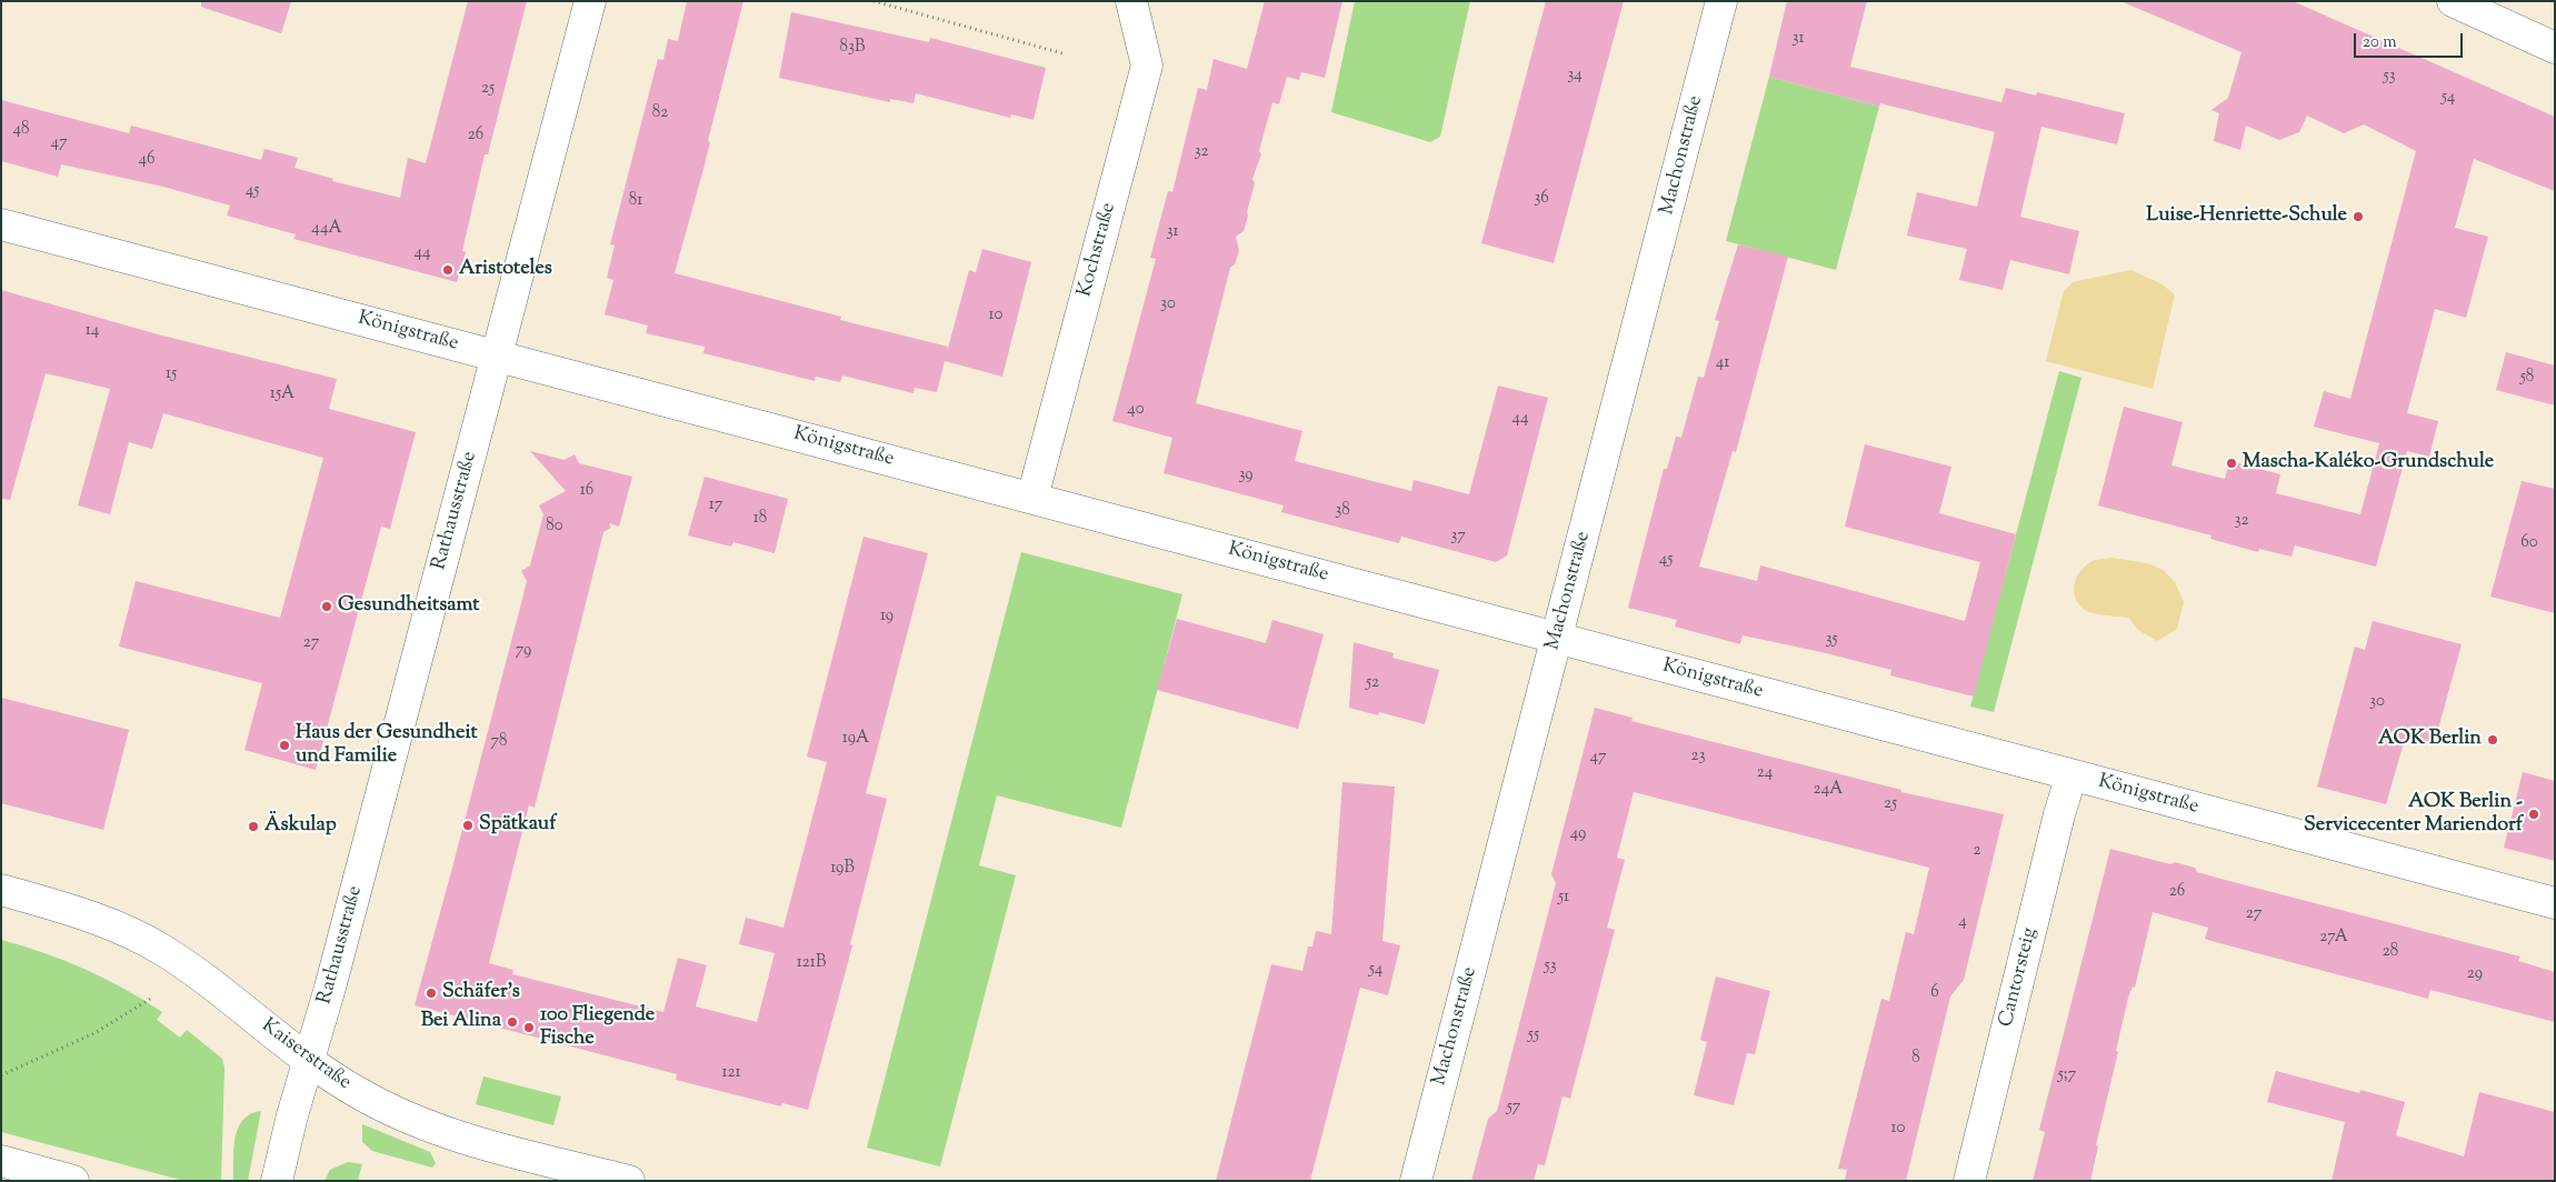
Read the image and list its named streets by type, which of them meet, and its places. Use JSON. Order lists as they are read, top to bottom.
{
  "streets": {
    "street": [
      "Machonstraße",
      "Kochstraße",
      "Königstraße",
      "Rathausstraße",
      "Cantorsteig",
      "Kaiserstraße"
    ]
  },
  "crossings": [
    ["Machonstraße", "Königstraße"],
    ["Kochstraße", "Königstraße"],
    ["Königstraße", "Rathausstraße"],
    ["Königstraße", "Cantorsteig"],
    ["Rathausstraße", "Kaiserstraße"]
  ],
  "places": [
    "Luise-Henriette-Schule",
    "Aristoteles",
    "Mascha-Kaléko-Grundschule",
    "Gesundheitsamt",
    "AOK Berlin",
    "Haus der Gesundheit und Familie",
    "AOK Berlin - Servicecenter Mariendorf",
    "Spätkauf",
    "Äskulap",
    "Schäfer's",
    "Bei Alina",
    "100 Fliegende Fische"
  ],
  "house_numbers": [
    "31",
    "83B",
    "34",
    "53",
    "25",
    "54",
    "82",
    "48",
    "26",
    "47",
    "32",
    "46",
    "45",
    "36",
    "81",
    "44A",
    "31",
    "44",
    "30",
    "10",
    "14",
    "41",
    "15",
    "58",
    "15A",
    "40",
    "44",
    "39",
    "16",
    "17",
    "38",
    "18",
    "32",
    "80",
    "37",
    "60",
    "45",
    "19",
    "35",
    "27",
    "79",
    "52",
    "30",
    "19A",
    "78",
    "23",
    "47",
    "24",
    "24A",
    "25",
    "49",
    "2",
    "19B",
    "26",
    "51",
    "27",
    "4",
    "27A",
    "28",
    "121B",
    "53",
    "54",
    "29",
    "6",
    "55",
    "8",
    "121",
    "5;7",
    "57",
    "10"
  ],
  "scale_bar": "20 m"
}
